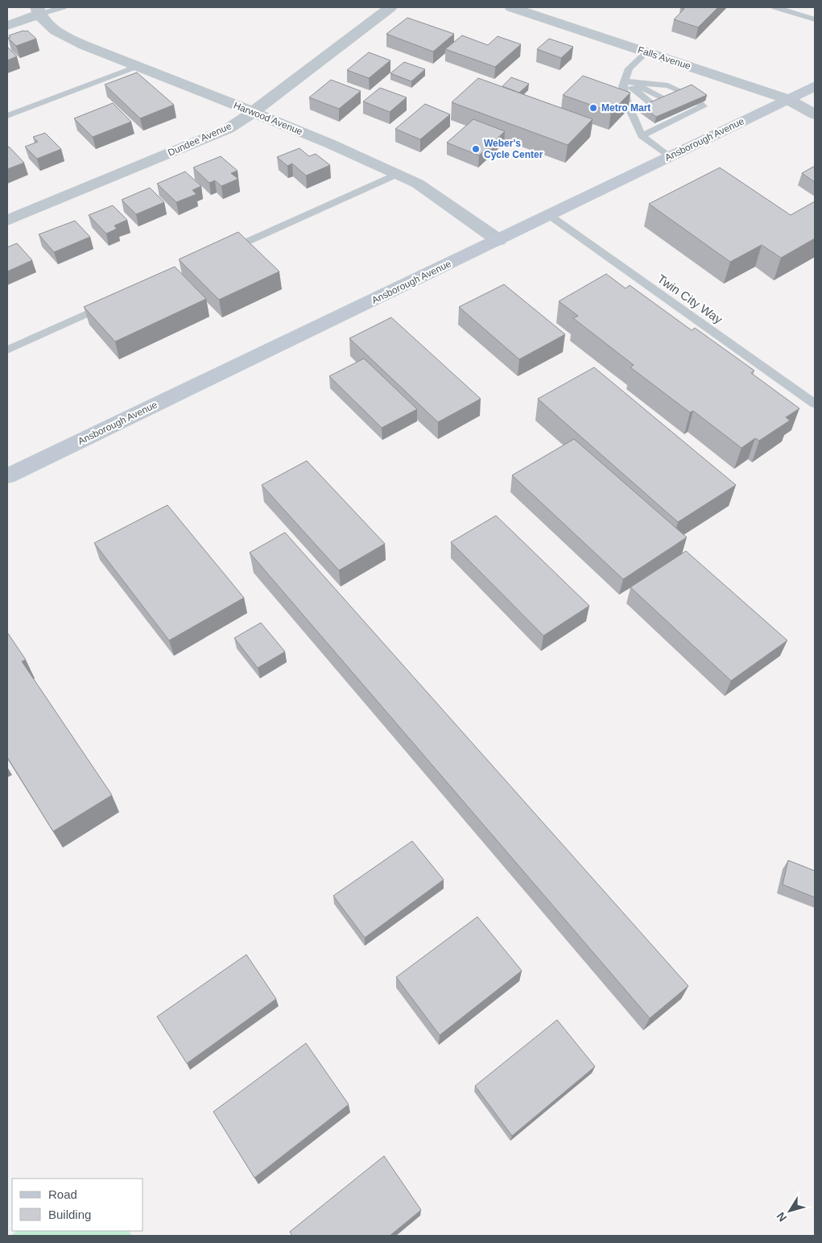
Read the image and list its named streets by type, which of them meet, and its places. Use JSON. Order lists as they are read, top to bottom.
{
  "streets": {
    "main road": ["Ansborough Avenue"],
    "street": ["Falls Avenue", "Harwood Avenue", "Dundee Avenue"],
    "lane": ["Twin City Way"]
  },
  "crossings": [
    ["Falls Avenue", "Ansborough Avenue"],
    ["Harwood Avenue", "Dundee Avenue"],
    ["Harwood Avenue", "Ansborough Avenue"],
    ["Ansborough Avenue", "Twin City Way"]
  ],
  "places": ["Metro Mart", "Weber's Cycle Center"],
  "legend": ["Road", "Building"],
  "north": "bottom left"
}
